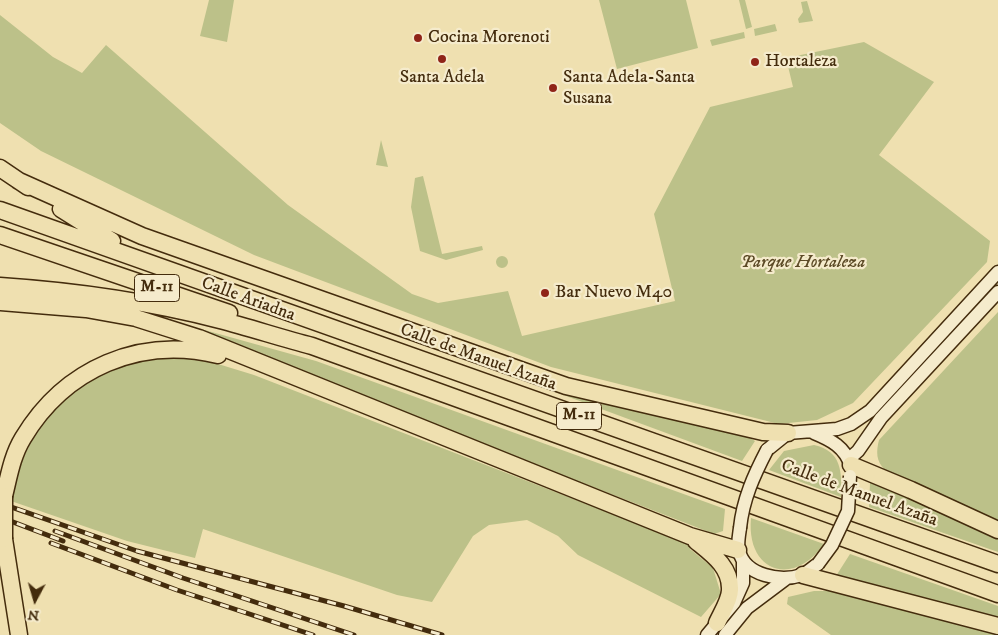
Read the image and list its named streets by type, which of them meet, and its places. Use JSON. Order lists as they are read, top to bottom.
{
  "streets": {
    "highway": ["M-11", "Calle Ariadna", "Calle de Manuel Azaña"]
  },
  "crossings": [
    ["M-11", "Calle Ariadna"],
    ["M-11", "Calle de Manuel Azaña"]
  ],
  "parks": ["Parque Hortaleza"],
  "places": [
    "Cocina Morenoti",
    "Santa Adela",
    "Hortaleza",
    "Santa Adela-Santa Susana",
    "Bar Nuevo M40"
  ],
  "north": "bottom"
}
